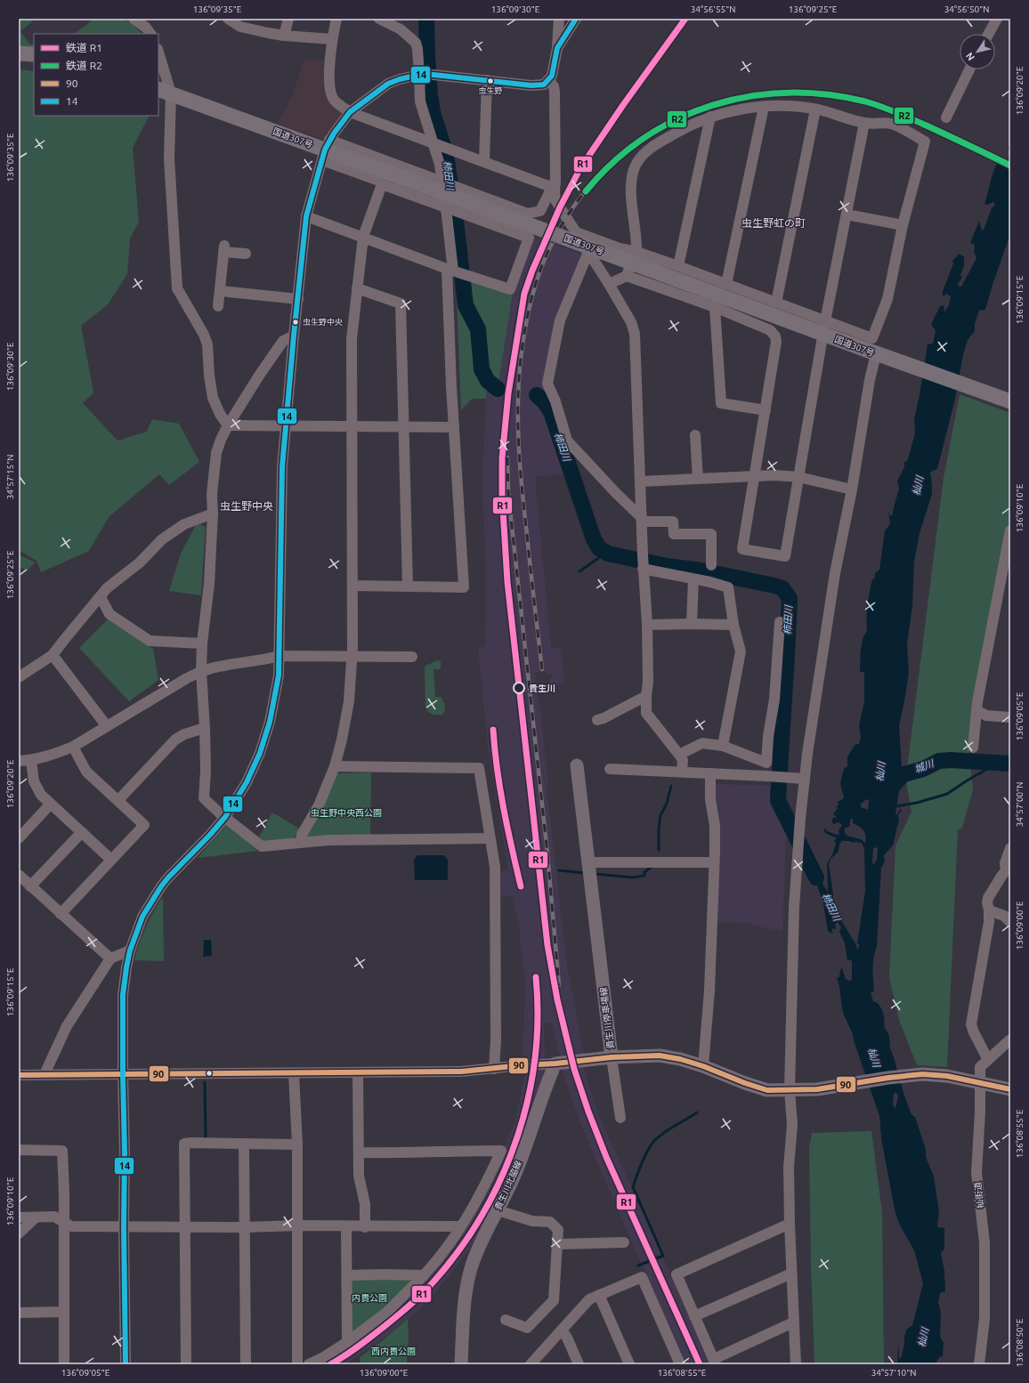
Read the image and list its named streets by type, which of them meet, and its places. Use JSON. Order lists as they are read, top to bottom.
{
  "streets": {
    "highway": ["国道307号"],
    "main road": ["貴生川停車場線", "貴生川北脇線"],
    "street": ["杣街道"]
  },
  "crossings": [
    ["貴生川停車場線", "杣街道"]
  ],
  "districts": ["虫生野虹の町", "虫生野中央"],
  "water": ["柿田川", "杣川", "城川"],
  "parks": ["虫生野中央西公園", "内貴公園", "西内貴公園"],
  "places": ["虫生野", "虫生野中央", "貴生川"],
  "lines": [
    "rail line R1",
    "transit line 14",
    "rail line R2",
    "transit line 90"
  ],
  "legend": [
    "鉄道 R1",
    "鉄道 R2",
    "90",
    "14"
  ],
  "north": "bottom left",
  "coordinates": [
    "136°09'35\"E",
    "136°09'30\"E",
    "34°56'55\"N",
    "136°09'25\"E",
    "34°56'50\"N",
    "136°09'20\"E",
    "136°09'15\"E",
    "34°57'15\"N",
    "136°09'10\"E",
    "136°09'05\"E",
    "34°57'00\"N",
    "136°09'00\"E",
    "136°08'55\"E",
    "136°08'50\"E",
    "34°57'10\"N"
  ]
}
